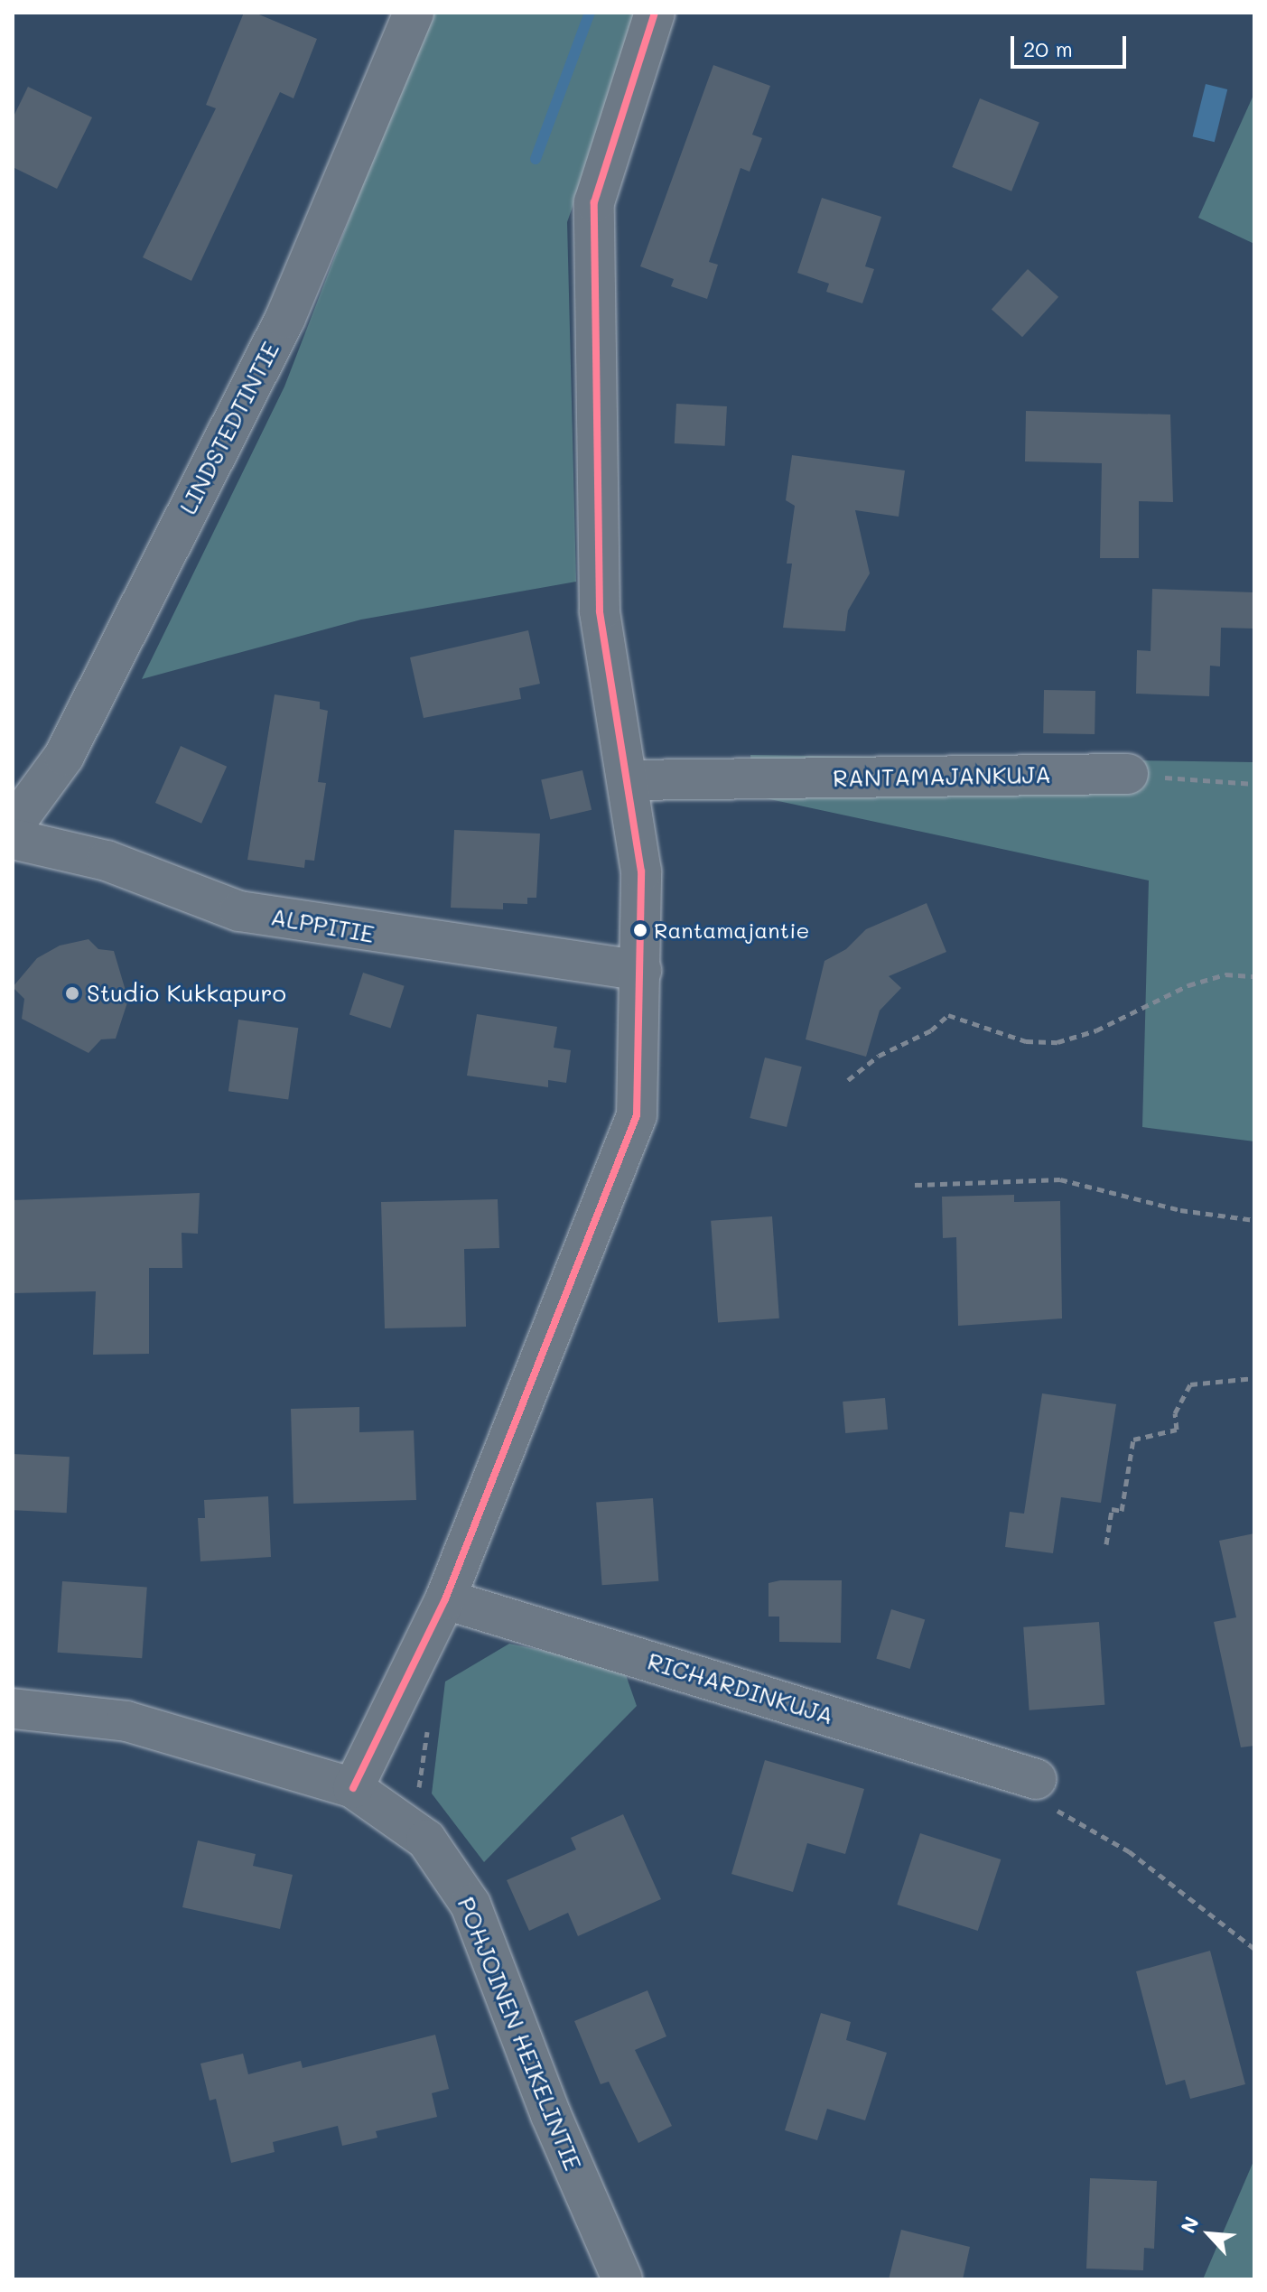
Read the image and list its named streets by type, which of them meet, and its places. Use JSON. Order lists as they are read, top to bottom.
{
  "streets": {
    "street": [
      "LINDSTEDTINTIE",
      "RANTAMAJANKUJA",
      "ALPPITIE",
      "RICHARDINKUJA",
      "POHJOINEN HEIKELINTIE"
    ]
  },
  "places": ["Rantamajantie", "Studio Kukkapuro"],
  "scale_bar": "20 m",
  "north": "top left"
}
